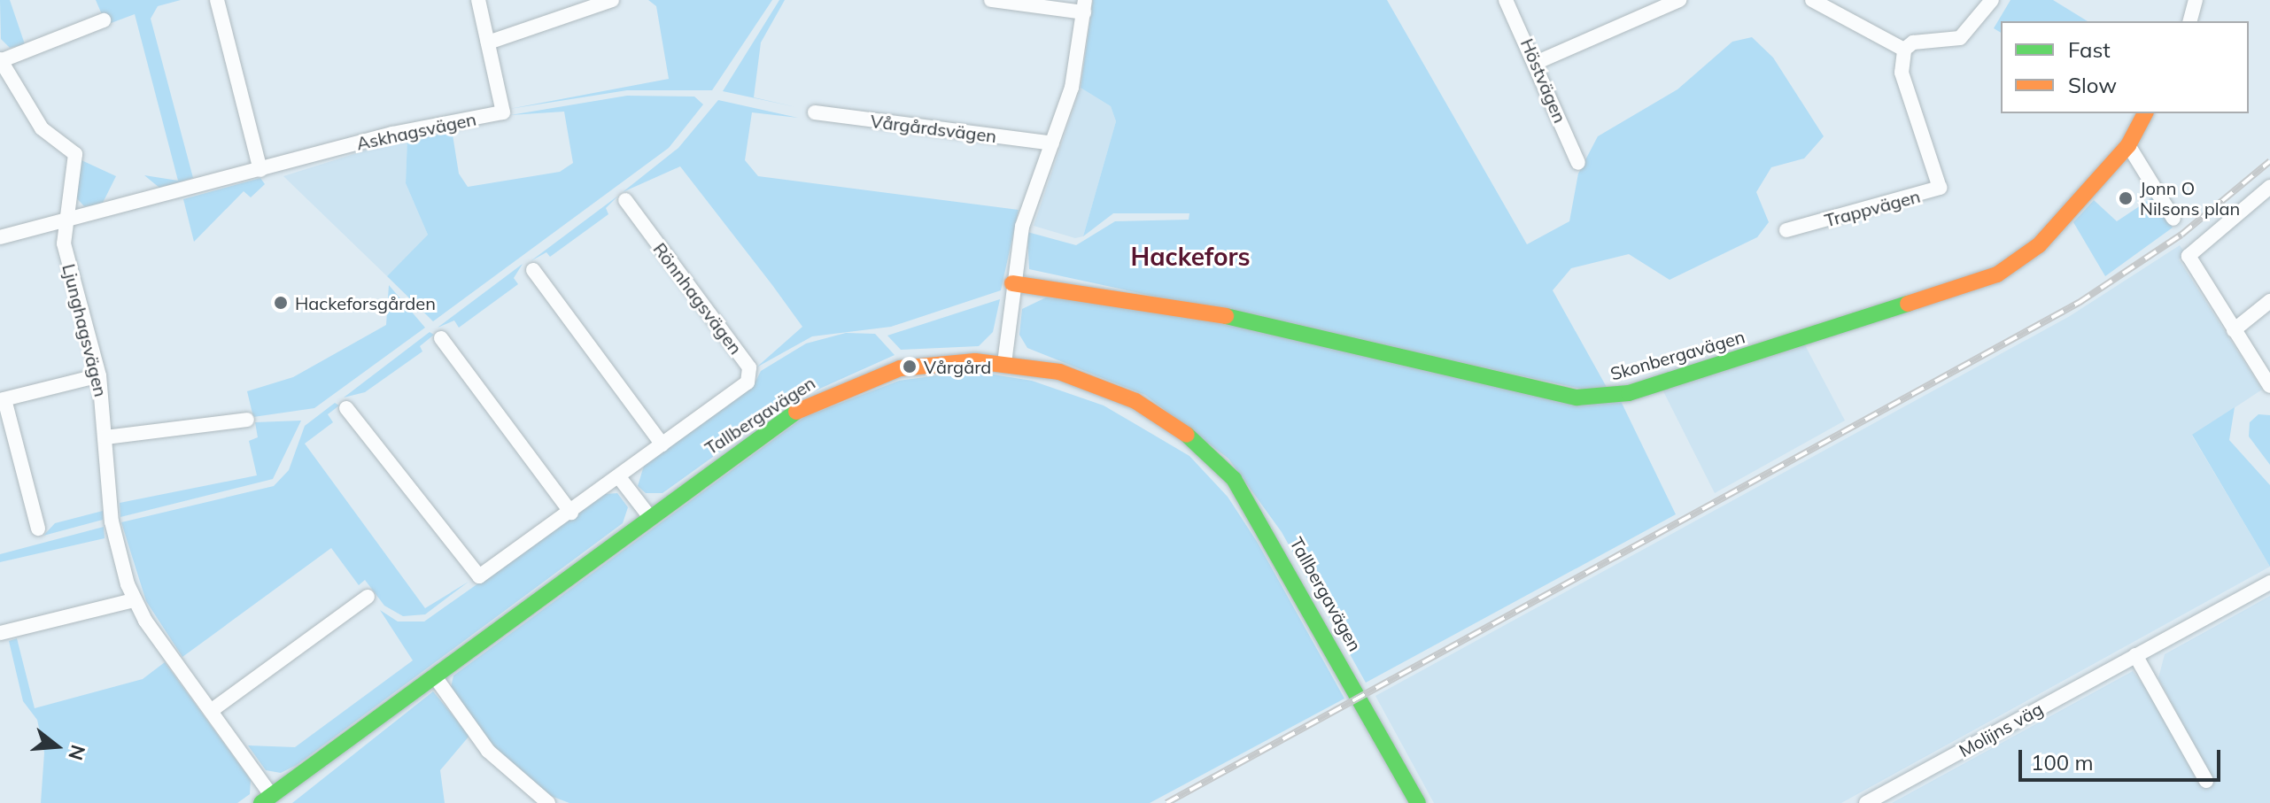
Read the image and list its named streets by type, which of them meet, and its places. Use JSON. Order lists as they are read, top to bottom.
{
  "streets": {
    "street": [
      "Höstvägen",
      "Vårgårdsvägen",
      "Askhagsvägen",
      "Trappvägen",
      "Rönnhagsvägen",
      "Ljunghagsvägen",
      "Skonbergavägen",
      "Tallbergavägen",
      "Molijns väg"
    ]
  },
  "crossings": [
    ["Askhagsvägen", "Ljunghagsvägen"],
    ["Ljunghagsvägen", "Tallbergavägen"]
  ],
  "districts": ["Hackefors"],
  "places": ["Jonn O Nilsons plan", "Hackeforsgården", "Vårgård"],
  "legend": ["Fast", "Slow"],
  "scale_bar": "100 m",
  "north": "right"
}
